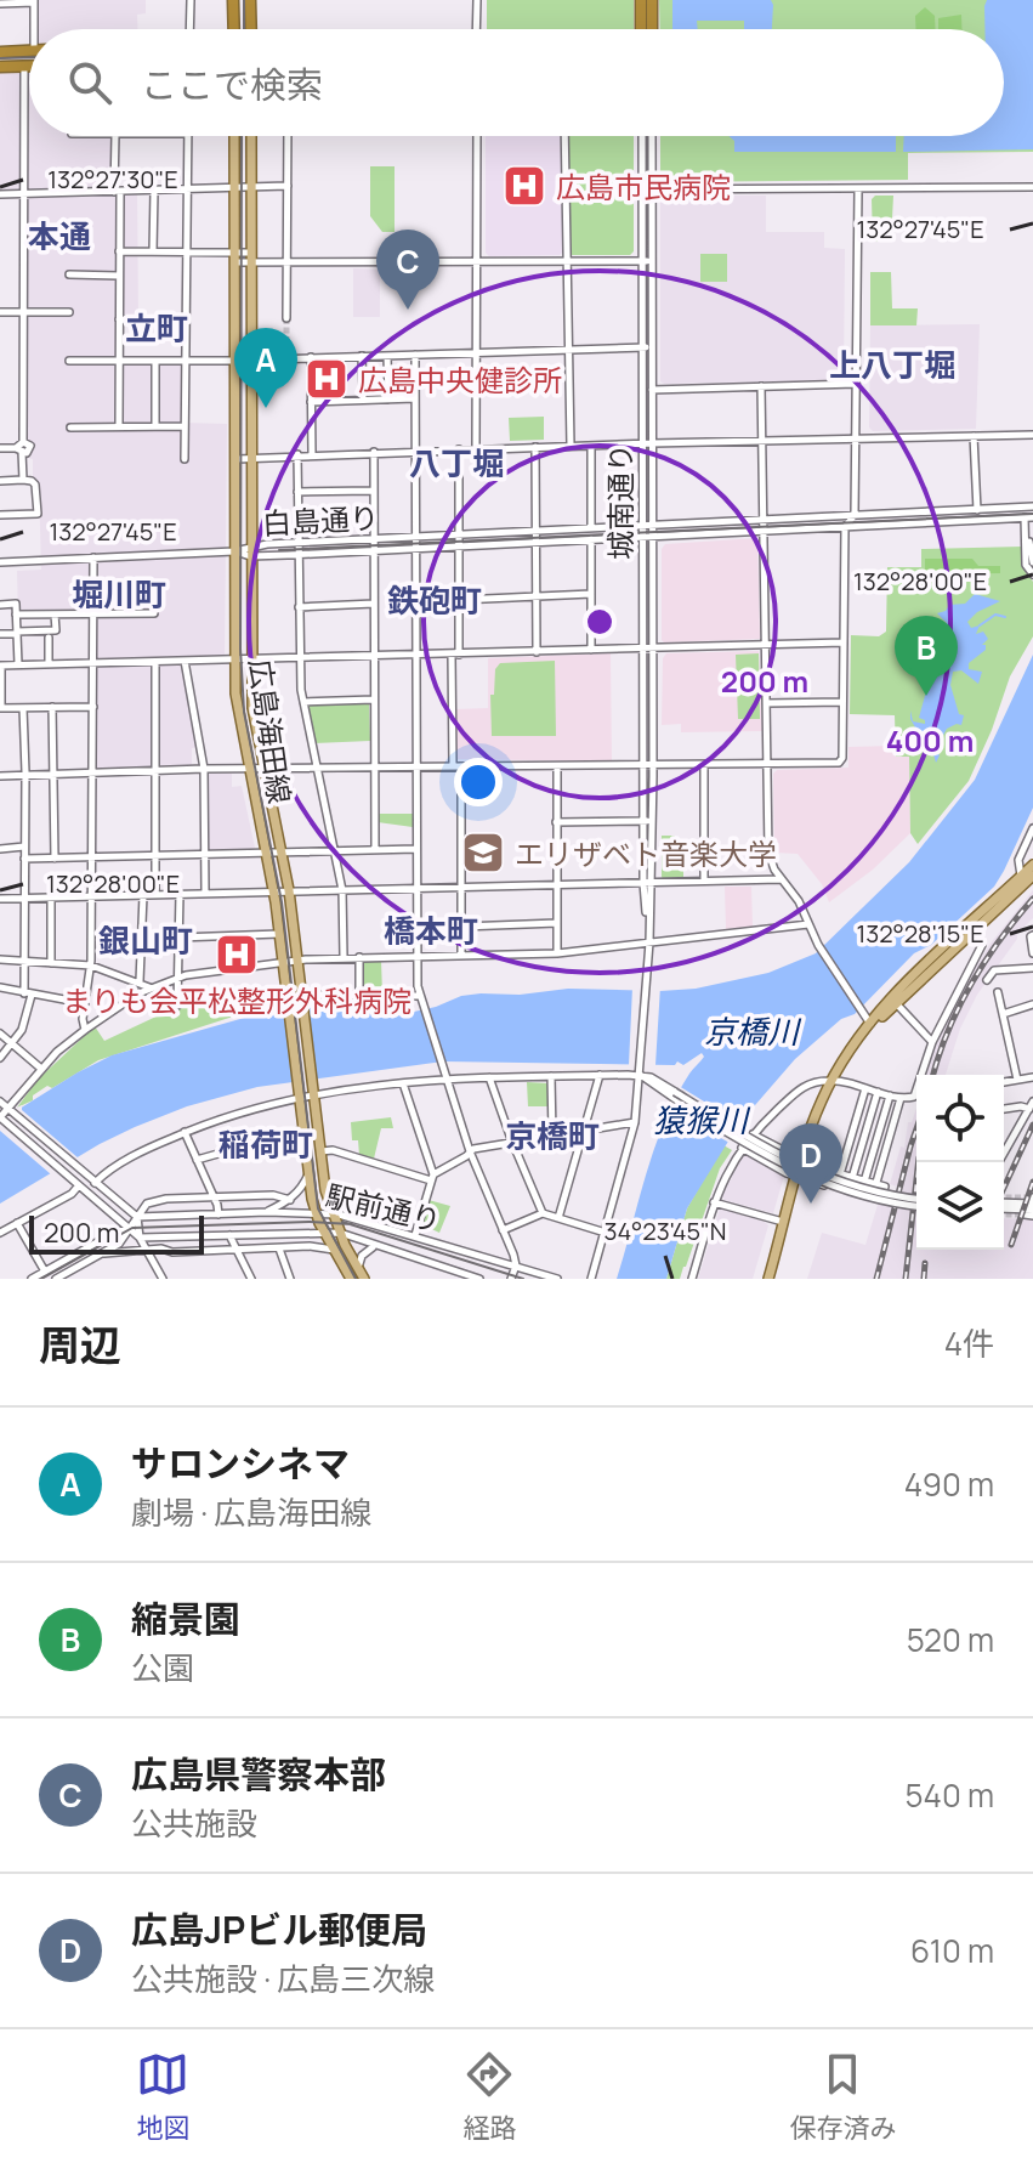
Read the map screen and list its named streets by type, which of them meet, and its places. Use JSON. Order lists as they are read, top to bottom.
{
  "streets": {
    "main road": ["広島海田線"],
    "street": ["城南通り", "白島通り", "駅前通り"]
  },
  "crossings": [
    ["城南通り", "白島通り"],
    ["白島通り", "広島海田線"],
    ["広島海田線", "駅前通り"]
  ],
  "districts": [
    "本通",
    "立町",
    "上八丁堀",
    "八丁堀",
    "堀川町",
    "鉄砲町",
    "橋本町",
    "銀山町",
    "京橋町",
    "稲荷町"
  ],
  "water": ["京橋川", "猿猴川"],
  "places": {
    "hospital": ["広島市民病院", "広島中央健診所", "まりも会平松整形外科病院"],
    "school or university": ["エリザベト音楽大学"]
  },
  "scale_bar": "200 m",
  "page": {
    "search": "ここで検索",
    "pins": [
      "C",
      "A",
      "B",
      "D"
    ],
    "scale": "200 m",
    "heading": ["周辺", "4件"],
    "list": [
      {
        "mark": "A",
        "name": "サロンシネマ",
        "note": "劇場 · 広島海田線",
        "value": "490 m"
      },
      {
        "mark": "B",
        "name": "縮景園",
        "note": "公園",
        "value": "520 m"
      },
      {
        "mark": "C",
        "name": "広島県警察本部",
        "note": "公共施設",
        "value": "540 m"
      },
      {
        "mark": "D",
        "name": "広島JPビル郵便局",
        "note": "公共施設 · 広島三次線",
        "value": "610 m"
      }
    ],
    "nav": ["地図", "経路", "保存済み"]
  },
  "coordinates": [
    "132°27'30\"E",
    "132°27'45\"E",
    "132°28'00\"E",
    "132°28'15\"E",
    "34°23'45\"N"
  ],
  "rings": ["200 m", "400 m"]
}
